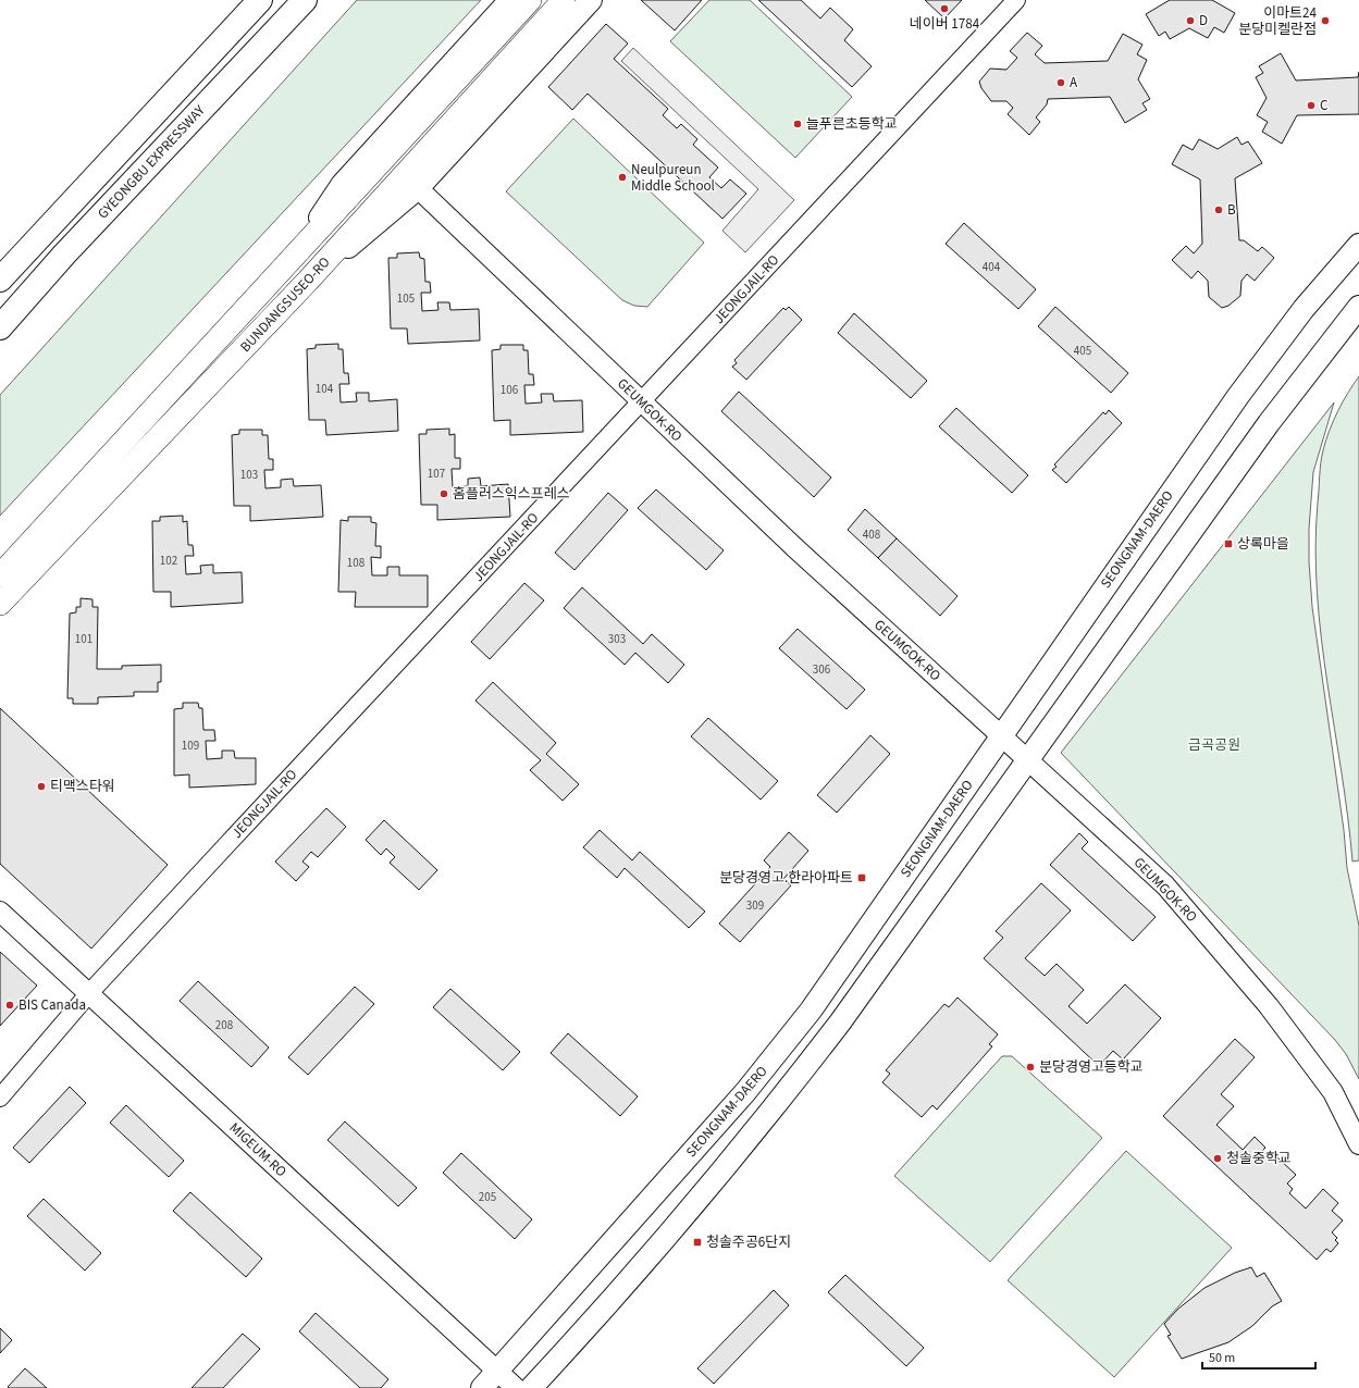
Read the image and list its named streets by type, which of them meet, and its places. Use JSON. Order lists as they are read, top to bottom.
{
  "streets": {
    "highway": ["GYEONGBU EXPRESSWAY", "BUNDANGSUSEO-RO"],
    "main road": ["GEUMGOK-RO", "SEONGNAM-DAERO", "MIGEUM-RO"],
    "street": ["JEONGJAIL-RO"]
  },
  "crossings": [
    ["JEONGJAIL-RO", "GEUMGOK-RO"],
    ["JEONGJAIL-RO", "MIGEUM-RO"],
    ["GEUMGOK-RO", "SEONGNAM-DAERO"],
    ["SEONGNAM-DAERO", "MIGEUM-RO"]
  ],
  "parks": ["금곡공원"],
  "places": {
    "other": [
      "네이버 1784",
      "D",
      "이마트24 분당미켈란점",
      "A",
      "C",
      "늘푸른초등학교",
      "Neulpureun Middle School",
      "B",
      "홈플러스익스프레스",
      "티맥스타워",
      "BIS Canada",
      "분당경영고등학교",
      "청솔중학교"
    ],
    "transit": ["상록마을", "분당경영고.한라아파트", "청솔주공6단지"]
  },
  "house_numbers": [
    "404",
    "105",
    "405",
    "104",
    "106",
    "107",
    "103",
    "408",
    "102",
    "108",
    "101",
    "303",
    "306",
    "109",
    "309",
    "208",
    "205"
  ],
  "scale_bar": "50 m"
}
